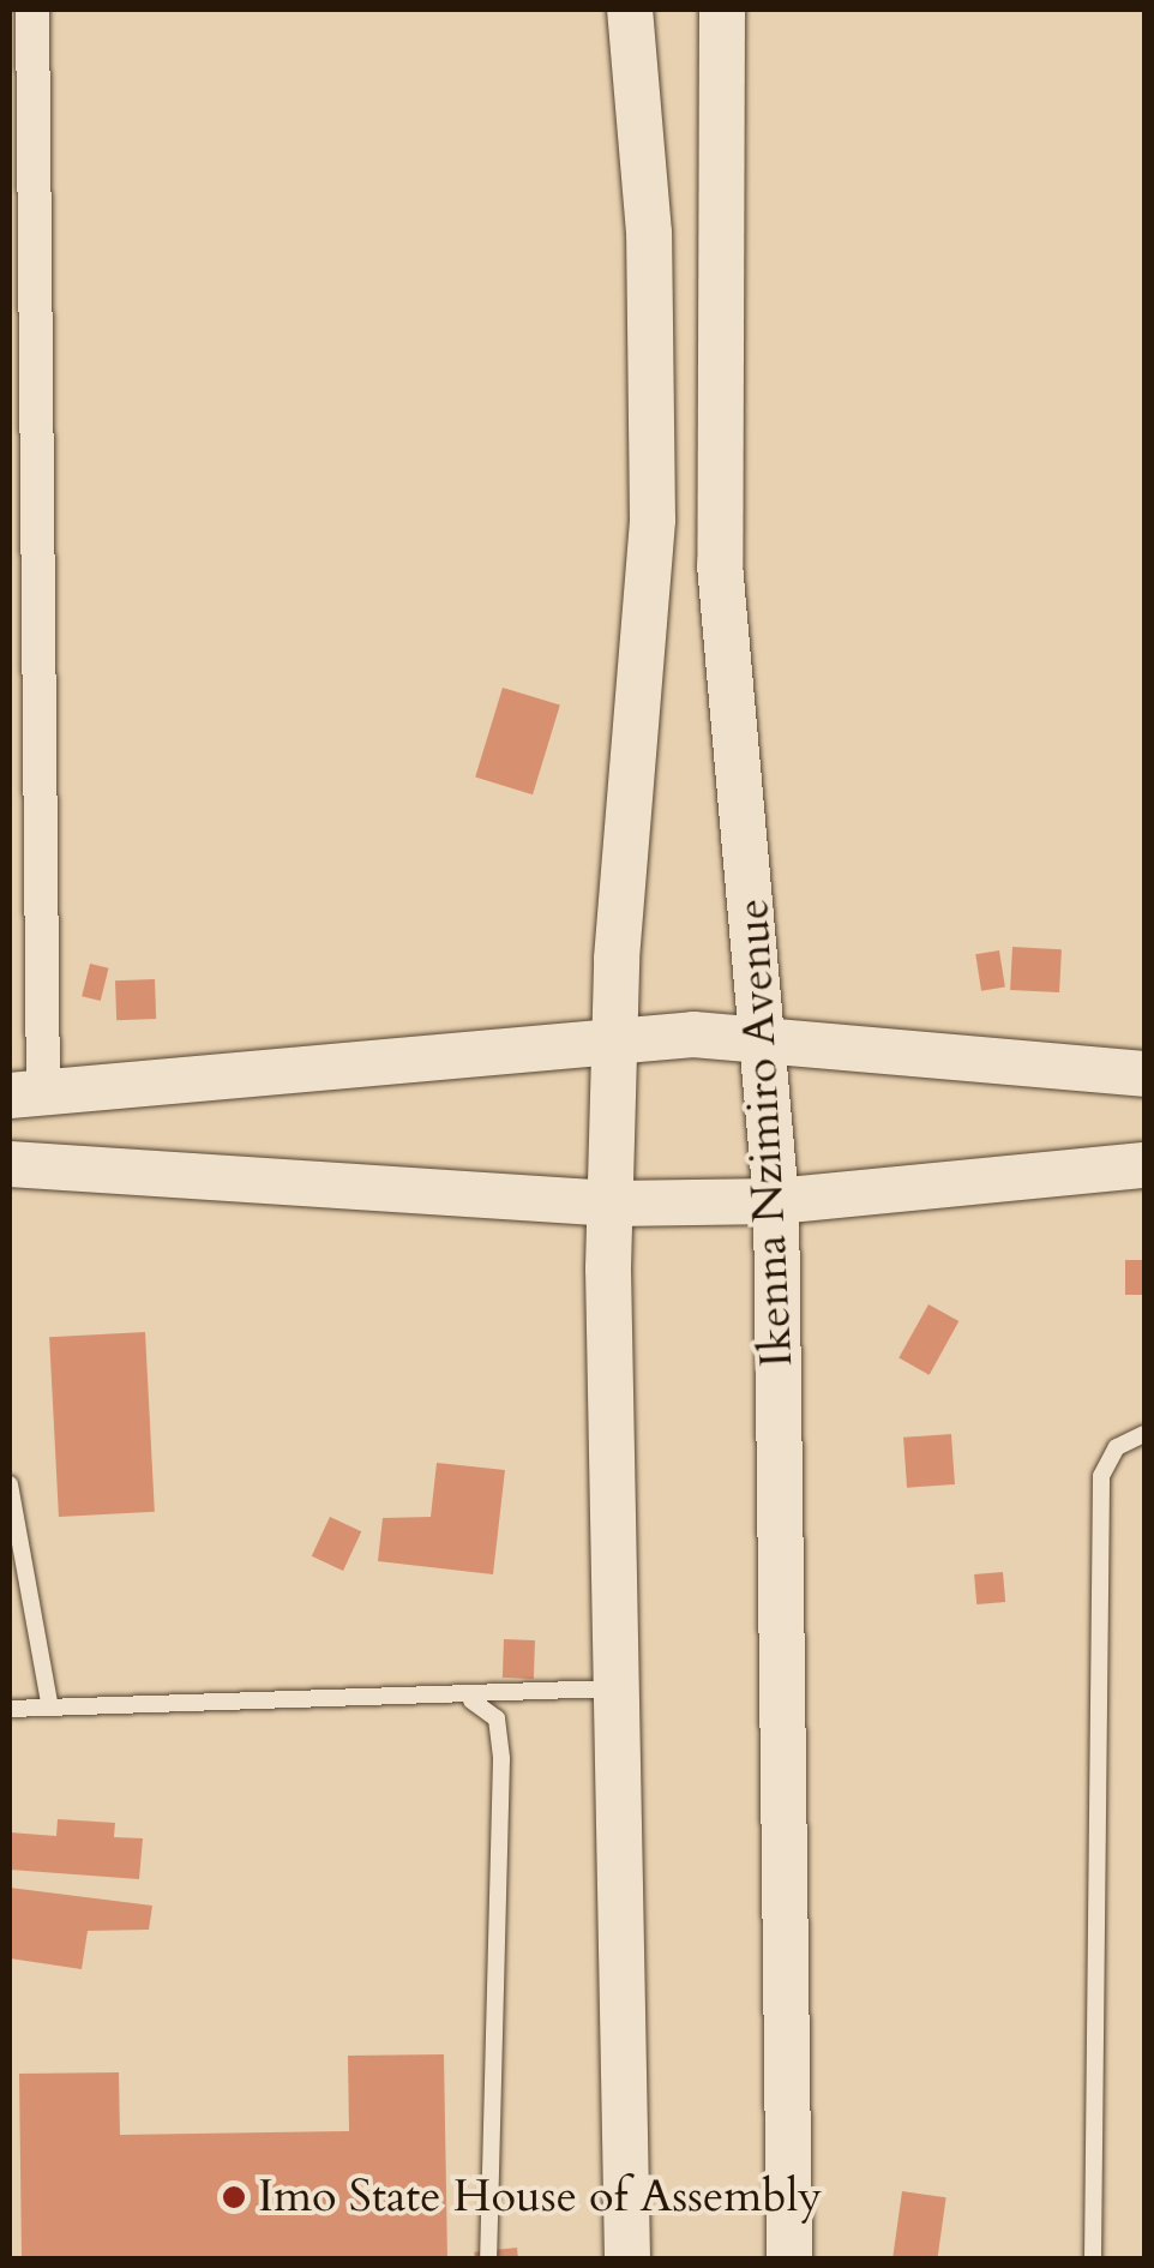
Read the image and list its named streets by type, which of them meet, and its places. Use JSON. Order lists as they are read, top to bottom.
{
  "streets": {
    "street": ["Ikenna Nzimiro Avenue"]
  },
  "places": ["Imo State House of Assembly"]
}
